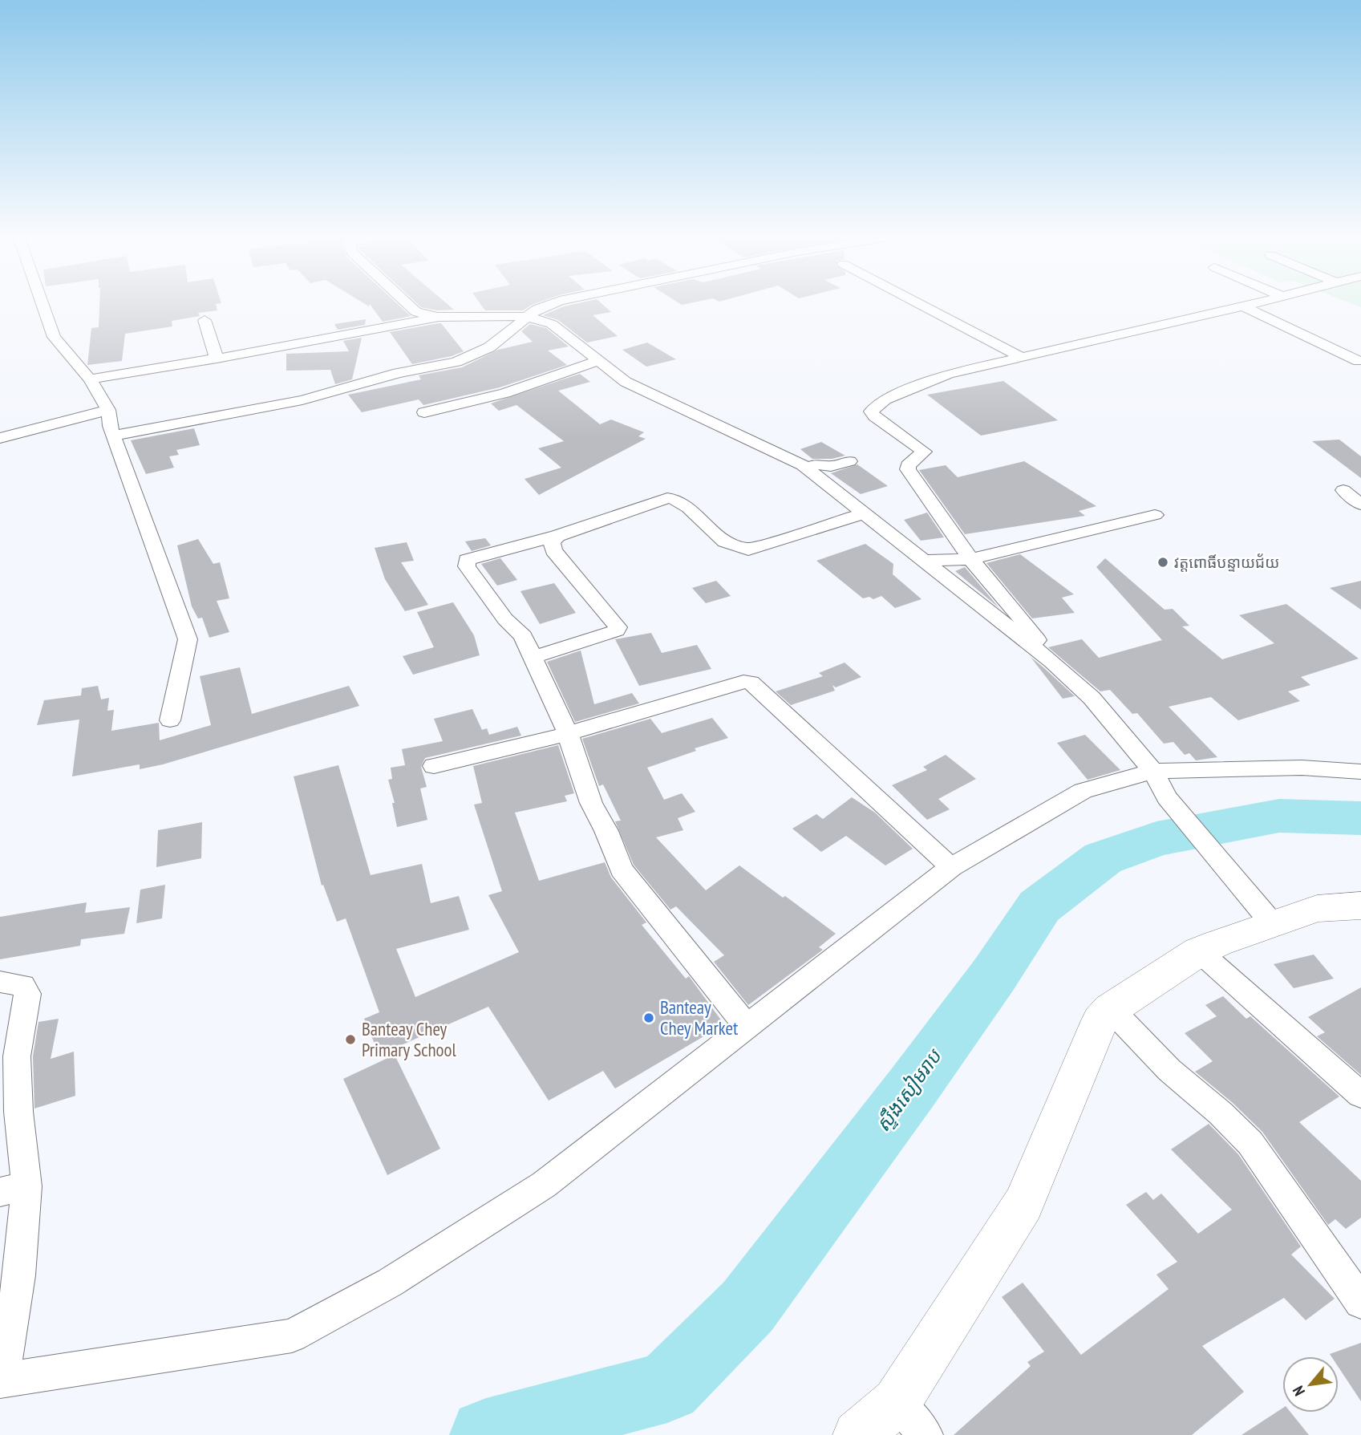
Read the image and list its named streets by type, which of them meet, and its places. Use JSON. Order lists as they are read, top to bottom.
{
  "water": ["ស្ទឹងសៀមរាប"],
  "places": ["វត្តពោធិ៍បន្ទាយជ័យ", "Banteay Chey Market", "Banteay Chey Primary School"],
  "north": "bottom left"
}
